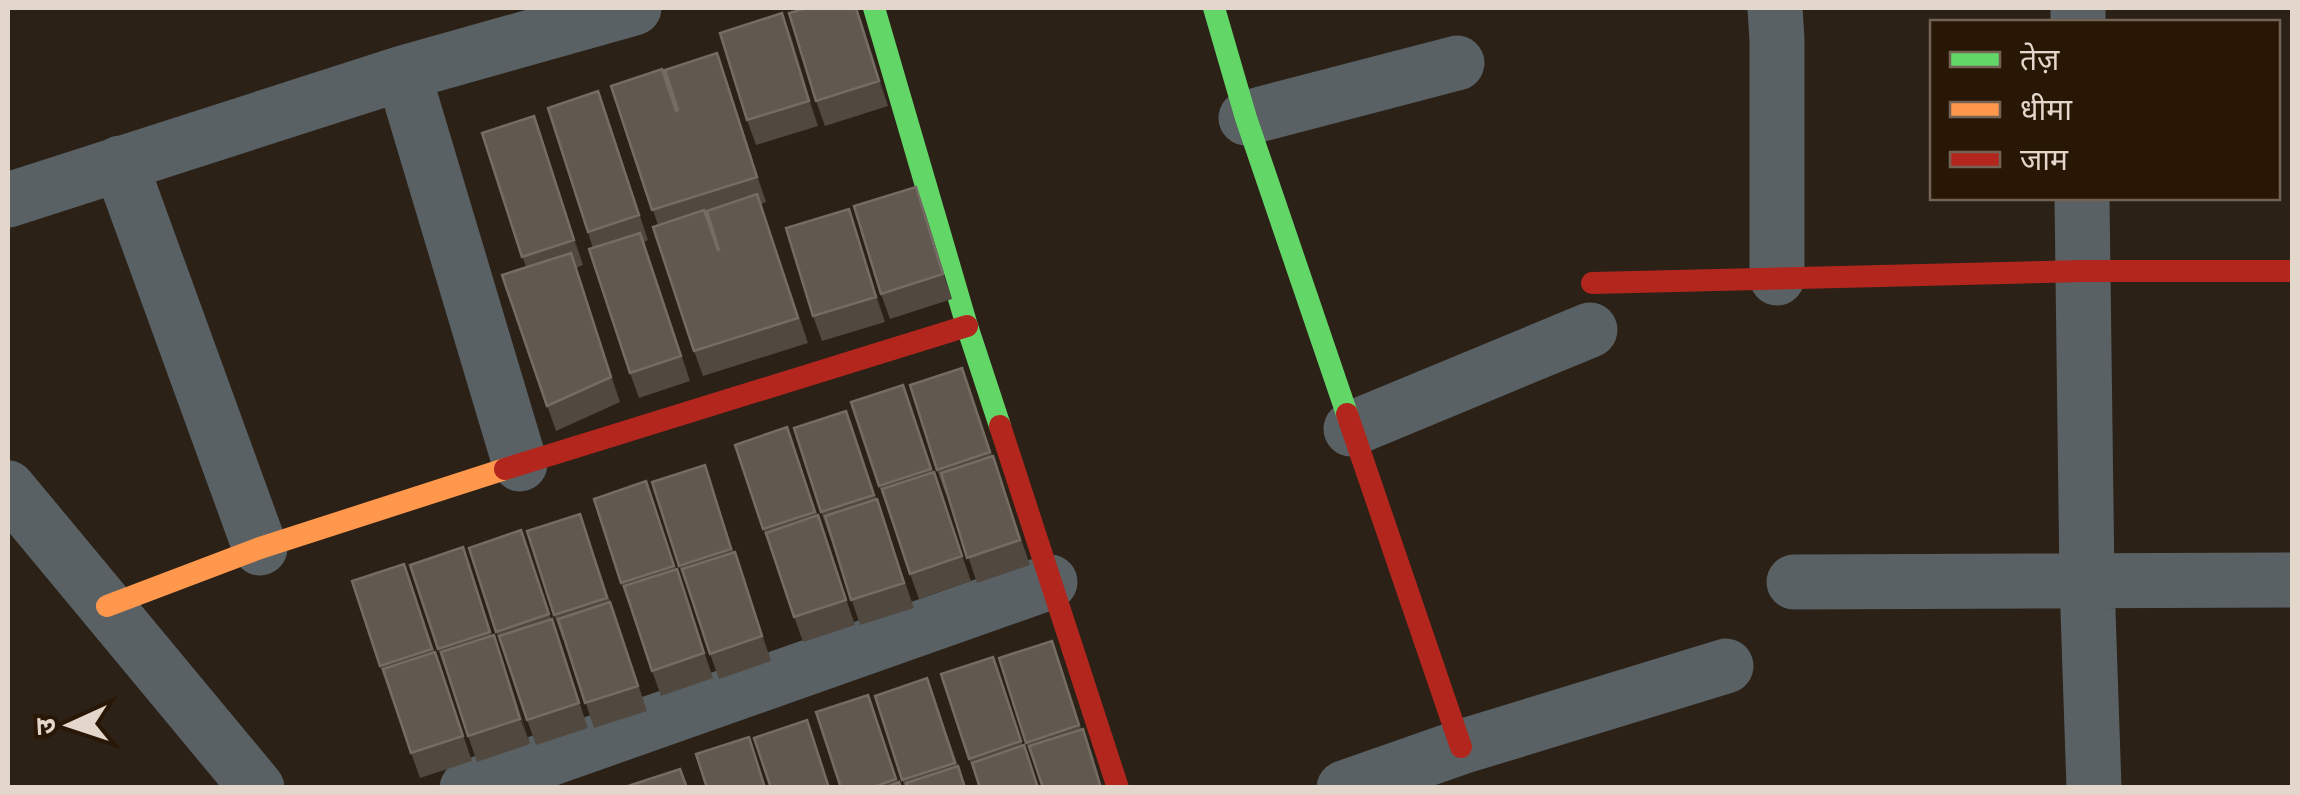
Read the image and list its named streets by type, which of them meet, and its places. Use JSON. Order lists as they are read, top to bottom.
{
  "legend": ["तेज़", "धीमा", "जाम"],
  "north": "left"
}
